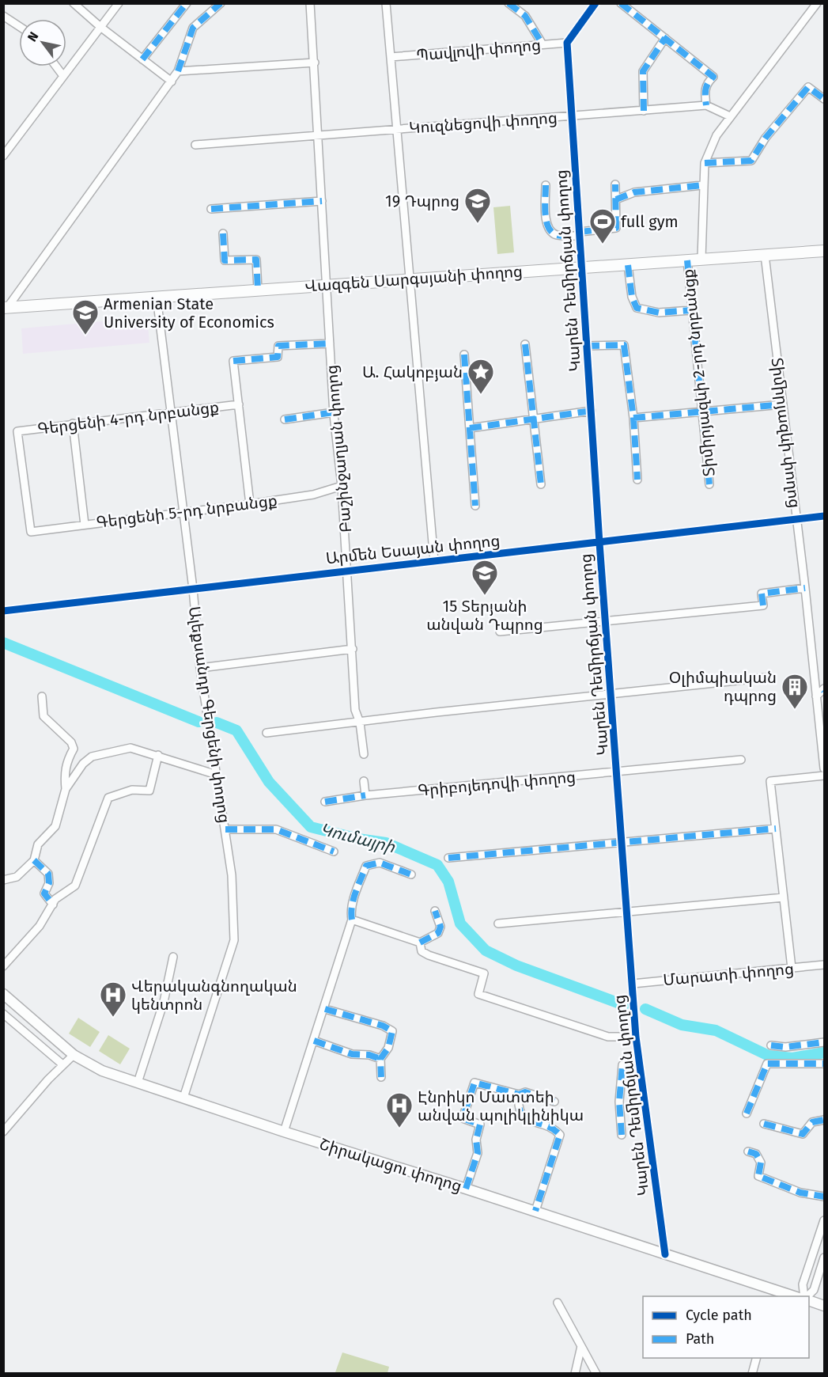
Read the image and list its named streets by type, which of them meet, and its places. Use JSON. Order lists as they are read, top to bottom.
{
  "streets": {
    "highway": ["Վազգեն Սարգսյանի փողոց"],
    "main road": ["Շիրակացու փողոց"],
    "street": [
      "Պավլովի փողոց",
      "Կուզնեցովի փողոց",
      "Կարեն Դեմիրճյան փողոց",
      "Տիմիրյազևի 2-րդ նրբանցք",
      "Գերցենի 4-րդ նրբանցք",
      "Տիմիրյազևի փողոց",
      "Բաշինջաղյան փողոց",
      "Գերցենի 5-րդ նրբանցք",
      "Արմեն Եսայան փողոց",
      "Ալեքսանդր Գերցենի փողոց",
      "Գրիբոյեդովի փողոց",
      "Մարատի փողոց"
    ]
  },
  "crossings": [
    ["Պավլովի փողոց", "Կարեն Դեմիրճյան փողոց"],
    ["Կուզնեցովի փողոց", "Կարեն Դեմիրճյան փողոց"],
    ["Կուզնեցովի փողոց", "Բաշինջաղյան փողոց"],
    ["Կարեն Դեմիրճյան փողոց", "Վազգեն Սարգսյանի փողոց"],
    ["Կարեն Դեմիրճյան փողոց", "Արմեն Եսայան փողոց"],
    ["Կարեն Դեմիրճյան փողոց", "Գրիբոյեդովի փողոց"],
    ["Կարեն Դեմիրճյան փողոց", "Մարատի փողոց"],
    ["Կարեն Դեմիրճյան փողոց", "Շիրակացու փողոց"],
    ["Վազգեն Սարգսյանի փողոց", "Տիմիրյազևի 2-րդ նրբանցք"],
    ["Վազգեն Սարգսյանի փողոց", "Տիմիրյազևի փողոց"],
    ["Վազգեն Սարգսյանի փողոց", "Բաշինջաղյան փողոց"],
    ["Վազգեն Սարգսյանի փողոց", "Ալեքսանդր Գերցենի փողոց"],
    ["Գերցենի 4-րդ նրբանցք", "Գերցենի 5-րդ նրբանցք"],
    ["Գերցենի 4-րդ նրբանցք", "Ալեքսանդր Գերցենի փողոց"],
    ["Տիմիրյազևի փողոց", "Արմեն Եսայան փողոց"],
    ["Բաշինջաղյան փողոց", "Գերցենի 5-րդ նրբանցք"],
    ["Բաշինջաղյան փողոց", "Արմեն Եսայան փողոց"],
    ["Գերցենի 5-րդ նրբանցք", "Ալեքսանդր Գերցենի փողոց"],
    ["Արմեն Եսայան փողոց", "Ալեքսանդր Գերցենի փողոց"],
    ["Ալեքսանդր Գերցենի փողոց", "Շիրակացու փողոց"]
  ],
  "water": ["Կումայրի"],
  "places": {
    "school or university": ["19 Դպրոց", "Armenian State University of Economics", "15 Տերյանի անվան Դպրոց"],
    "sports": ["full gym"],
    "place": ["Ա. Հակոբյան"],
    "building": ["Օլիմպիական դպրոց"],
    "hospital": ["Վերականգնողական կենտրոն", "Էնրիկո Մատտեի անվան պոլիկլինիկա"]
  },
  "legend": ["Cycle path", "Path"],
  "north": "top left"
}
